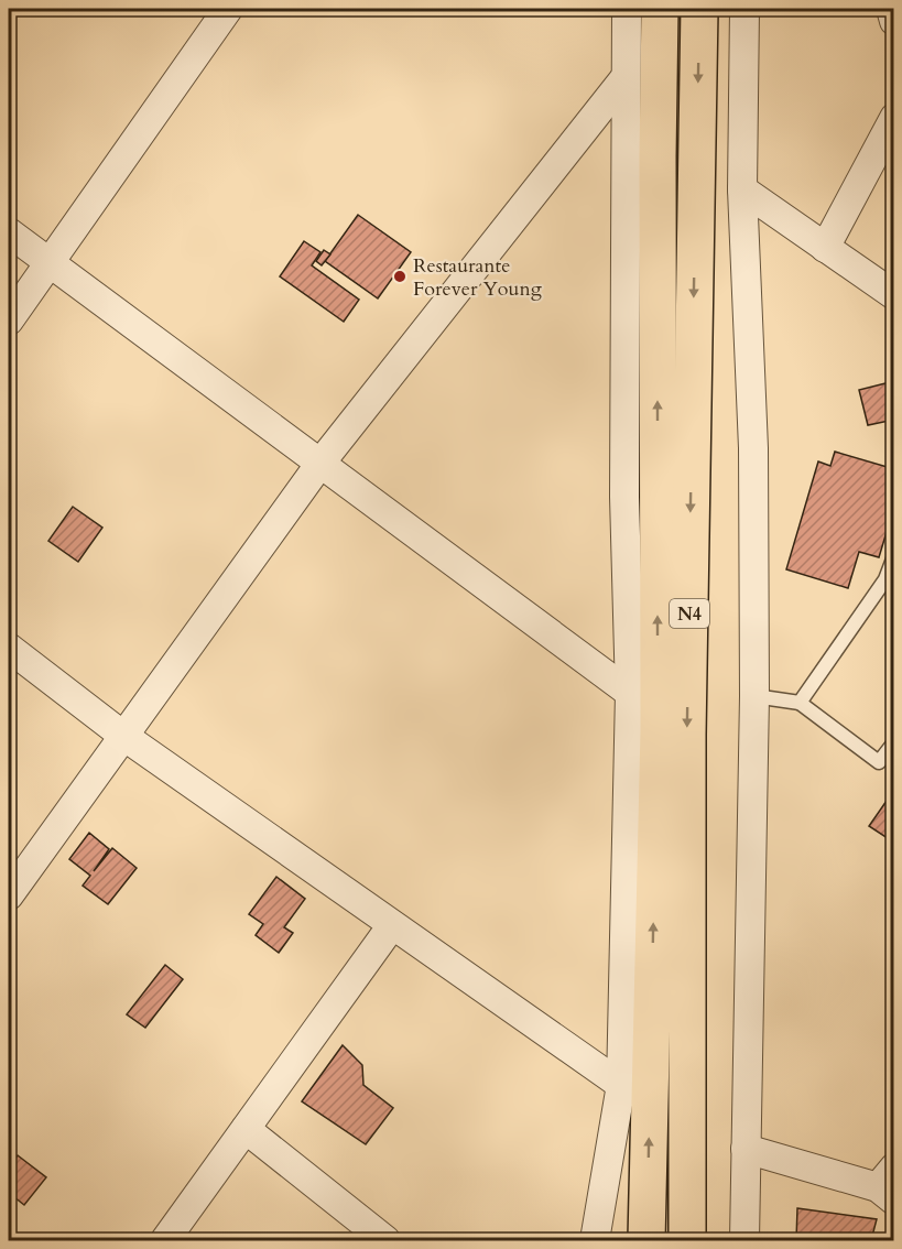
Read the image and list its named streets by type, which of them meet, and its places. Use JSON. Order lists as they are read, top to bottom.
{
  "streets": {
    "highway": ["N4"]
  },
  "places": ["Restaurante Forever Young"]
}
